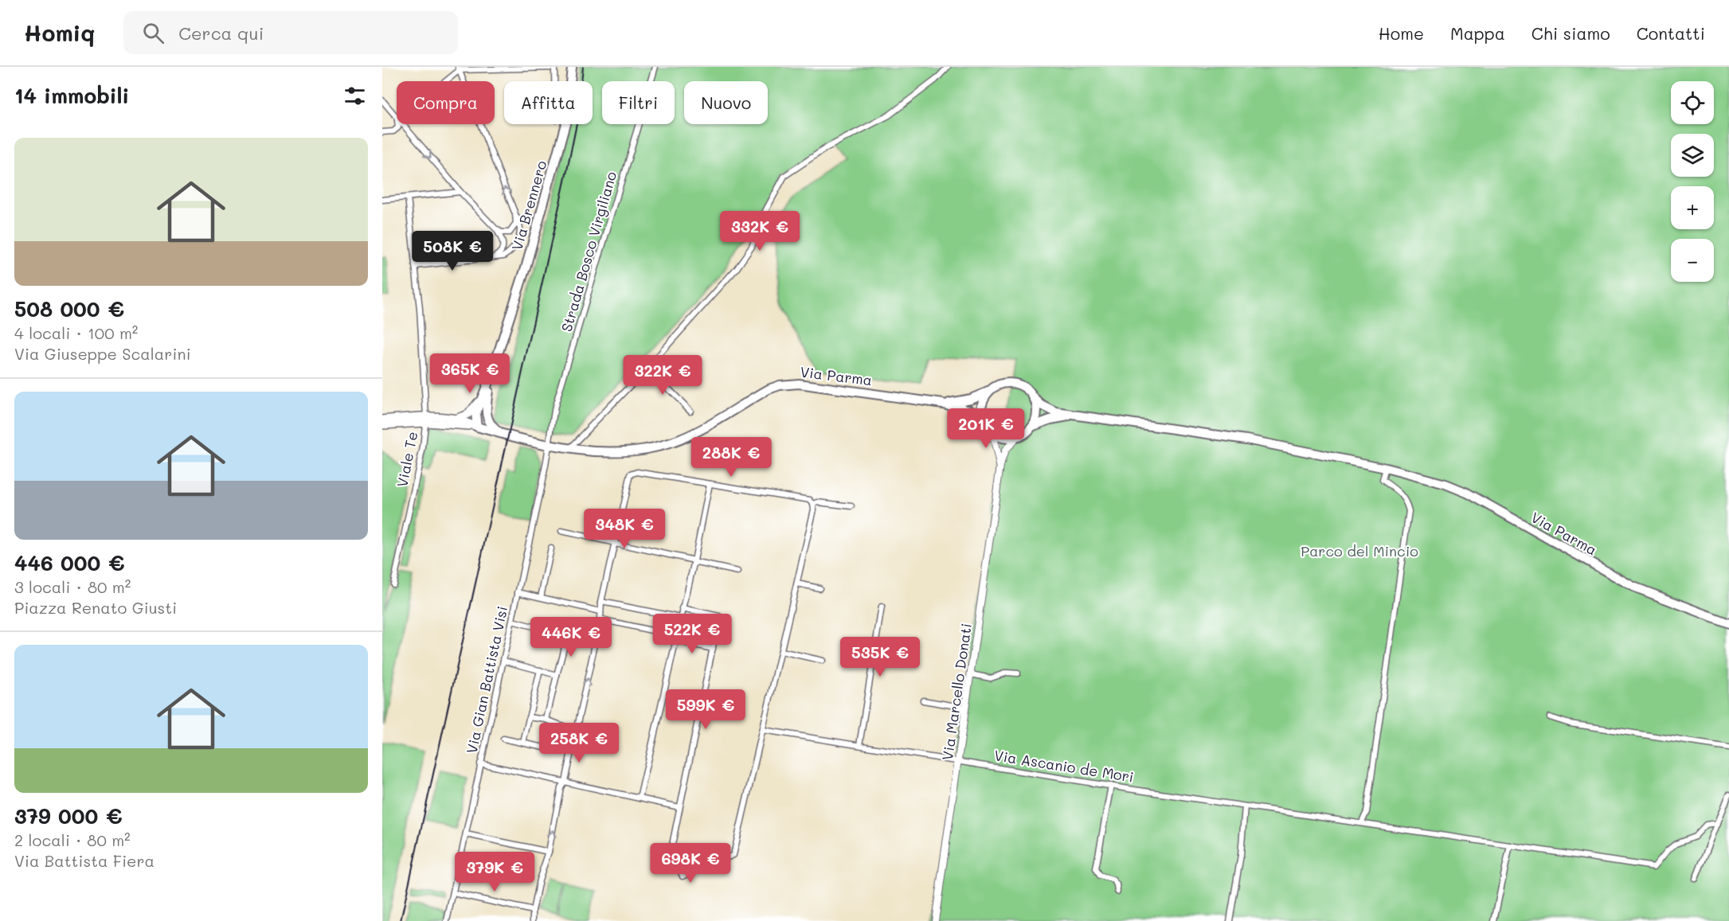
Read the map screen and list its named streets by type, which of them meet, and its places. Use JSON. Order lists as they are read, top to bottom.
{
  "streets": {
    "main road": ["Via Brennero", "Via Parma"],
    "street": [
      "Strada Bosco Virgiliano",
      "Viale Te",
      "Via Gian Battista Visi",
      "Via Marcello Donati",
      "Via Ascanio de Mori"
    ]
  },
  "crossings": [
    ["Via Brennero", "Via Parma"],
    ["Strada Bosco Virgiliano", "Via Parma"],
    ["Strada Bosco Virgiliano", "Via Gian Battista Visi"],
    ["Via Parma", "Via Gian Battista Visi"],
    ["Via Parma", "Via Marcello Donati"],
    ["Via Marcello Donati", "Via Ascanio de Mori"]
  ],
  "parks": ["Parco del Mincio"],
  "page": {
    "header": "Homiq",
    "search": "Cerca qui",
    "nav": [
      "Home",
      "Mappa",
      "Chi siamo",
      "Contatti"
    ],
    "heading": "14 immobili",
    "map_buttons": ["+", "−"],
    "chip": [
      "Compra",
      "Affitta",
      "Filtri",
      "Nuovo"
    ],
    "list": [
      {
        "name": "508 000 €",
        "note": "4 locali · 100 m² · Via Giuseppe Scalarini"
      },
      {
        "name": "446 000 €",
        "note": "3 locali · 80 m² · Piazza Renato Giusti"
      },
      {
        "name": "379 000 €",
        "note": "2 locali · 80 m² · Via Battista Fiera"
      }
    ],
    "price": [
      "332K €",
      "508K €",
      "365K €",
      "322K €",
      "201K €",
      "288K €",
      "348K €",
      "522K €",
      "446K €",
      "535K €",
      "599K €",
      "258K €",
      "698K €",
      "379K €"
    ]
  }
}
